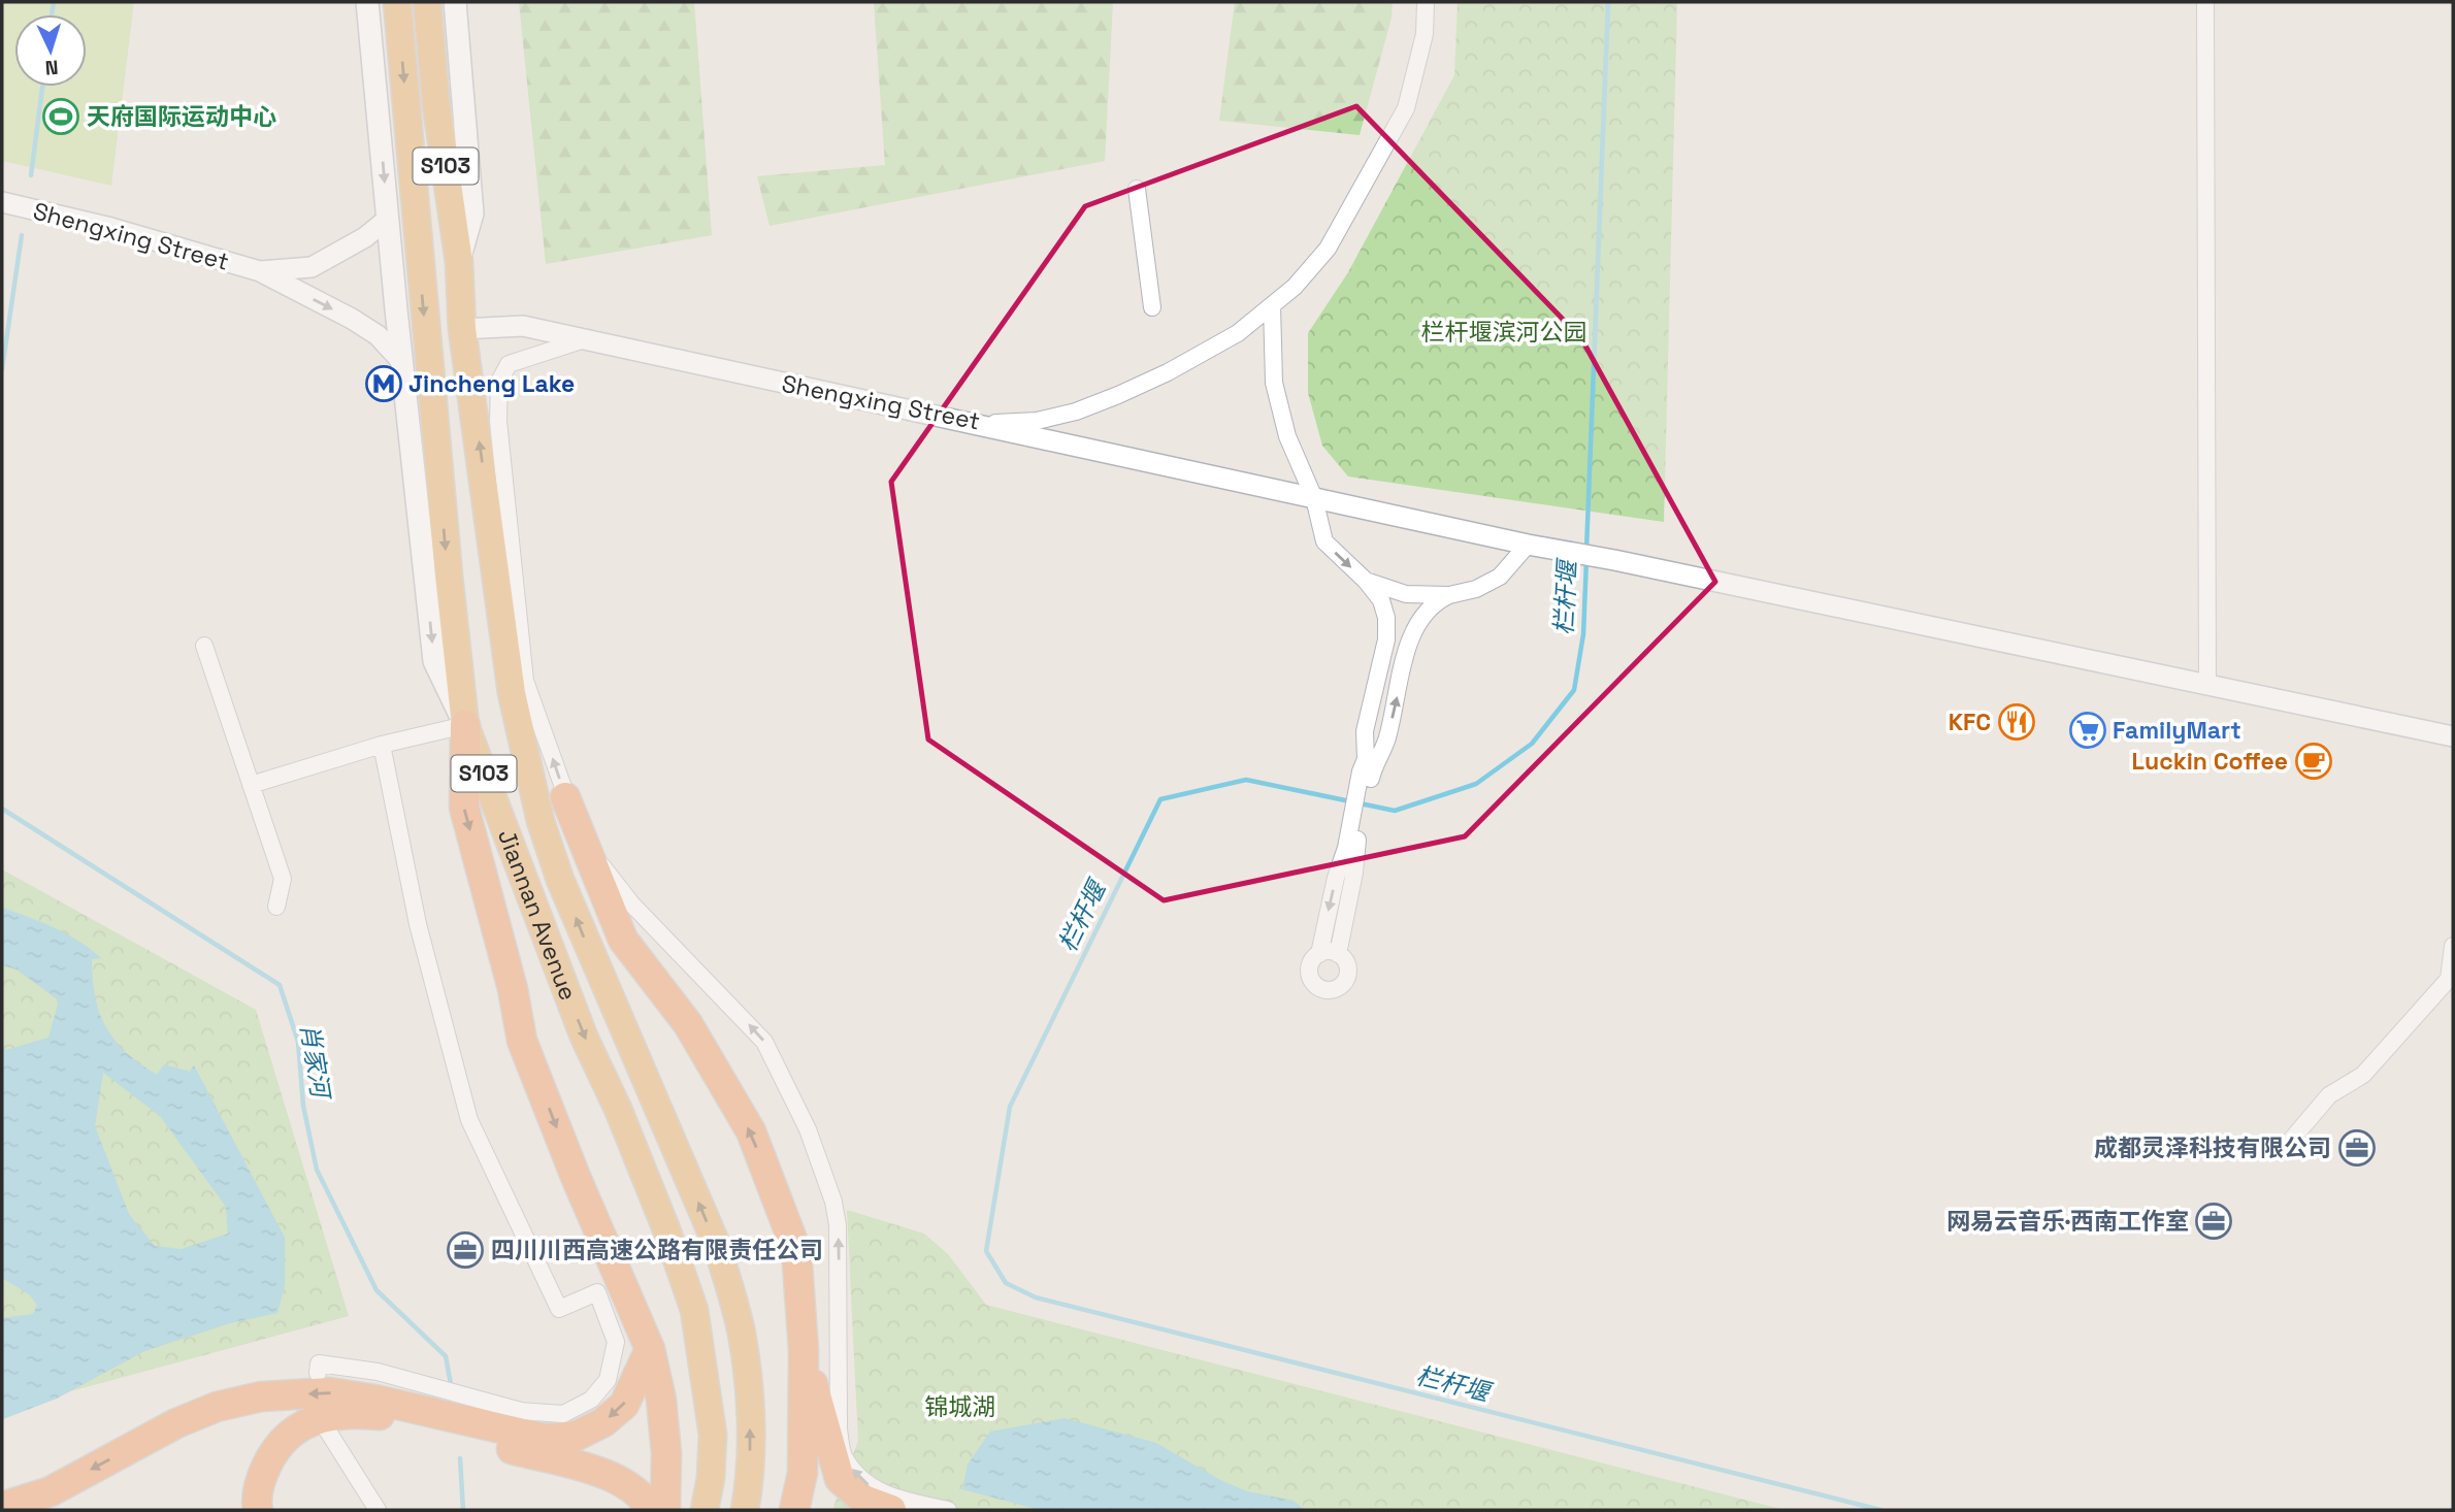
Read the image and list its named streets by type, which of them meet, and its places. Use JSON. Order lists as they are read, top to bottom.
{
  "streets": {
    "highway": ["S103", "Jiannan Avenue"],
    "street": ["Shengxing Street"]
  },
  "crossings": [
    ["Shengxing Street", "Jiannan Avenue"]
  ],
  "water": ["栏杆堰", "肖家河"],
  "parks": ["栏杆堰滨河公园", "锦城湖"],
  "places": {
    "sports": ["天府国际运动中心"],
    "metro station": ["Jincheng Lake"],
    "restaurant": ["KFC"],
    "supermarket": ["FamilyMart"],
    "cafe": ["Luckin Coffee"],
    "office": ["成都灵泽科技有限公司", "网易云音乐·西南工作室", "四川川西高速公路有限责任公司"]
  },
  "north": "bottom"
}
